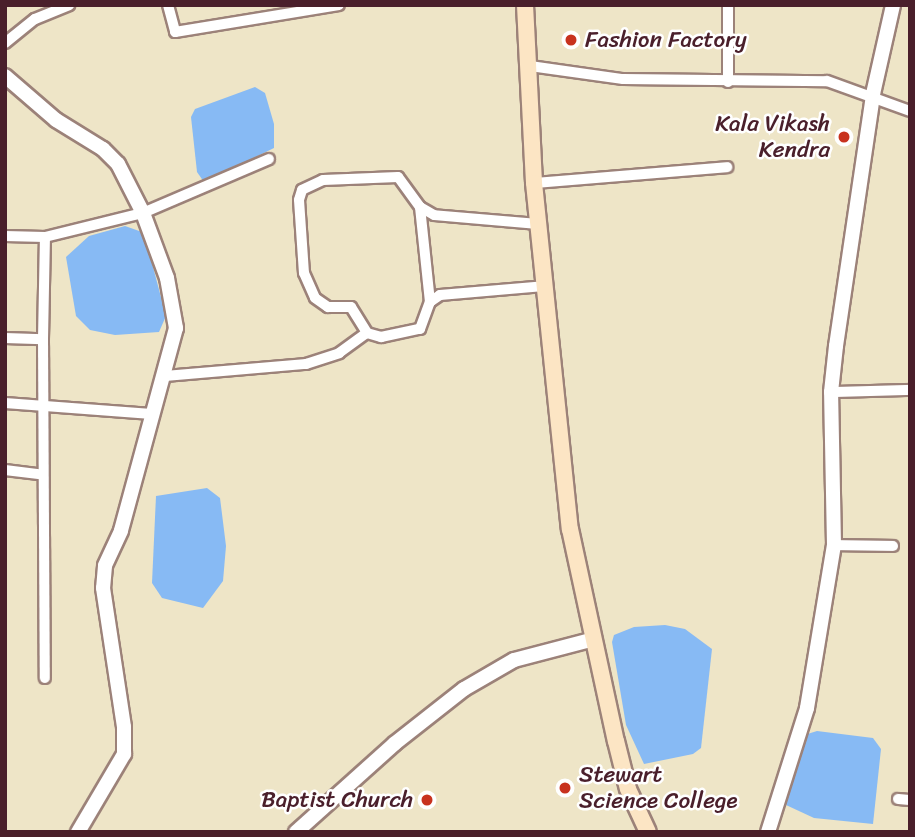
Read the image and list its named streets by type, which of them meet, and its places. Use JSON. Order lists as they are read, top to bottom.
{
  "places": [
    "Fashion Factory",
    "Kala Vikash Kendra",
    "Stewart Science College",
    "Baptist Church"
  ]
}
